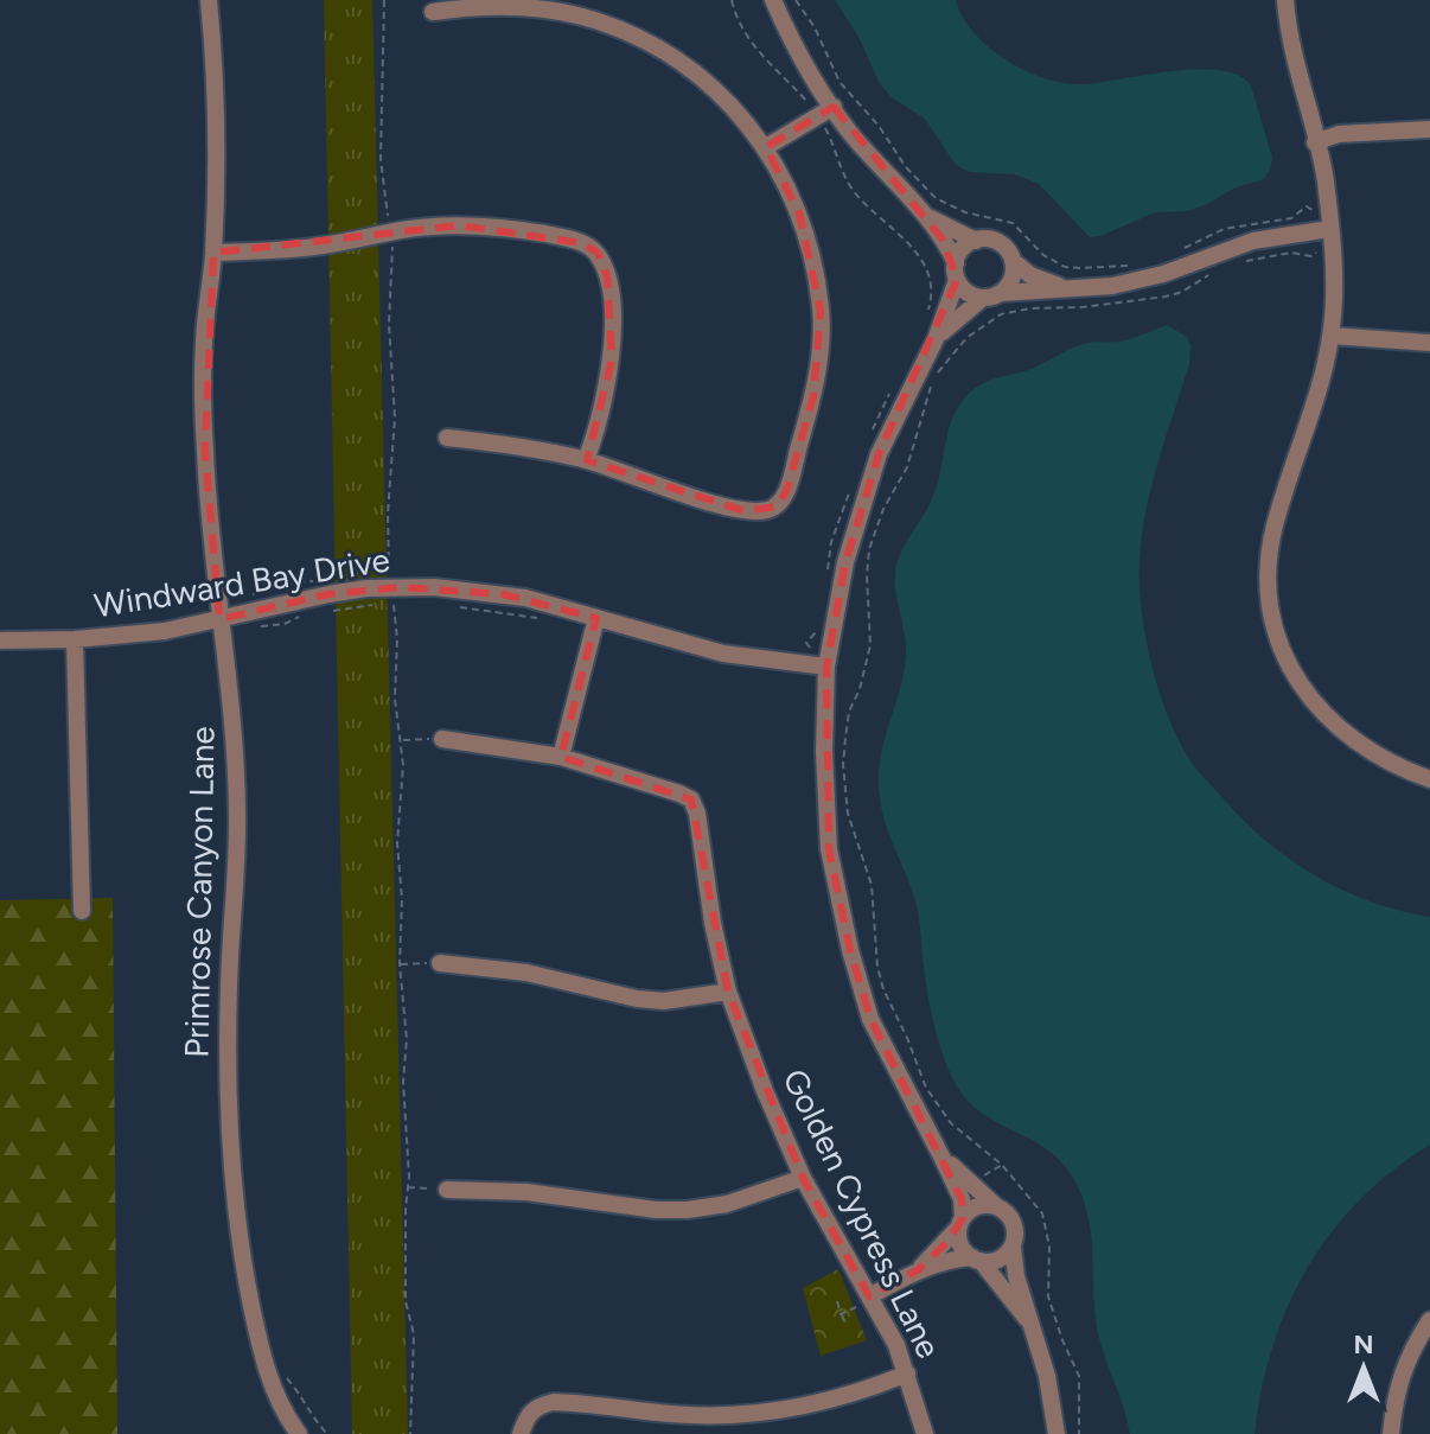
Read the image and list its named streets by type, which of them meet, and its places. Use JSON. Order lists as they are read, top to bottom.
{
  "streets": {
    "street": ["Windward Bay Drive", "Primrose Canyon Lane", "Golden Cypress Lane"]
  },
  "crossings": [
    ["Windward Bay Drive", "Primrose Canyon Lane"]
  ],
  "north": "top"
}
